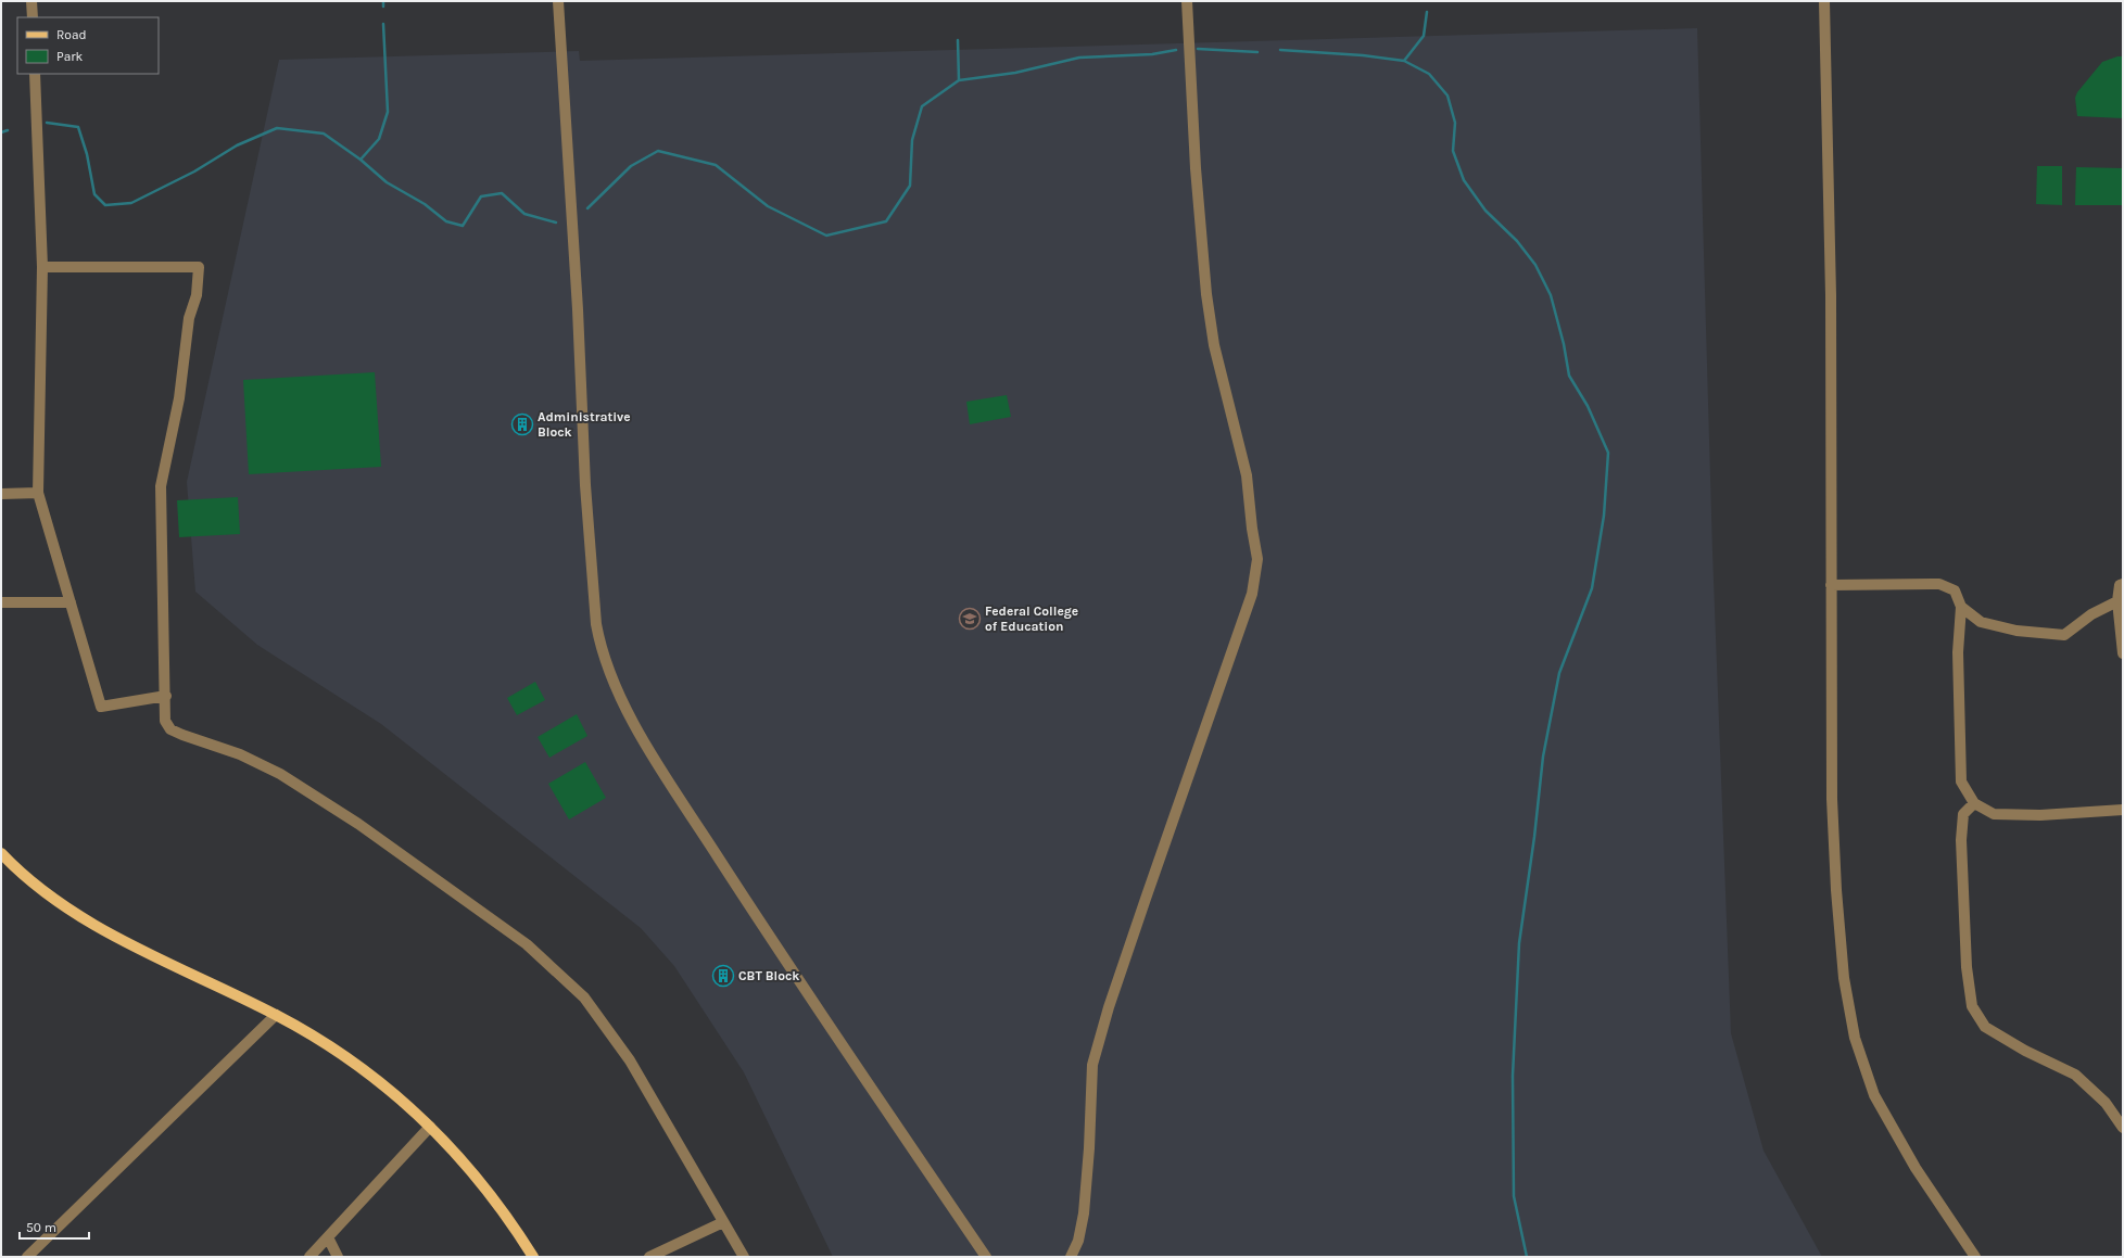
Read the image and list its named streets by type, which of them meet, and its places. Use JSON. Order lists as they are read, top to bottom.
{
  "places": {
    "building": ["Administrative Block", "CBT Block"],
    "school or university": ["Federal College of Education"]
  },
  "legend": ["Road", "Park"],
  "scale_bar": "50 m"
}
